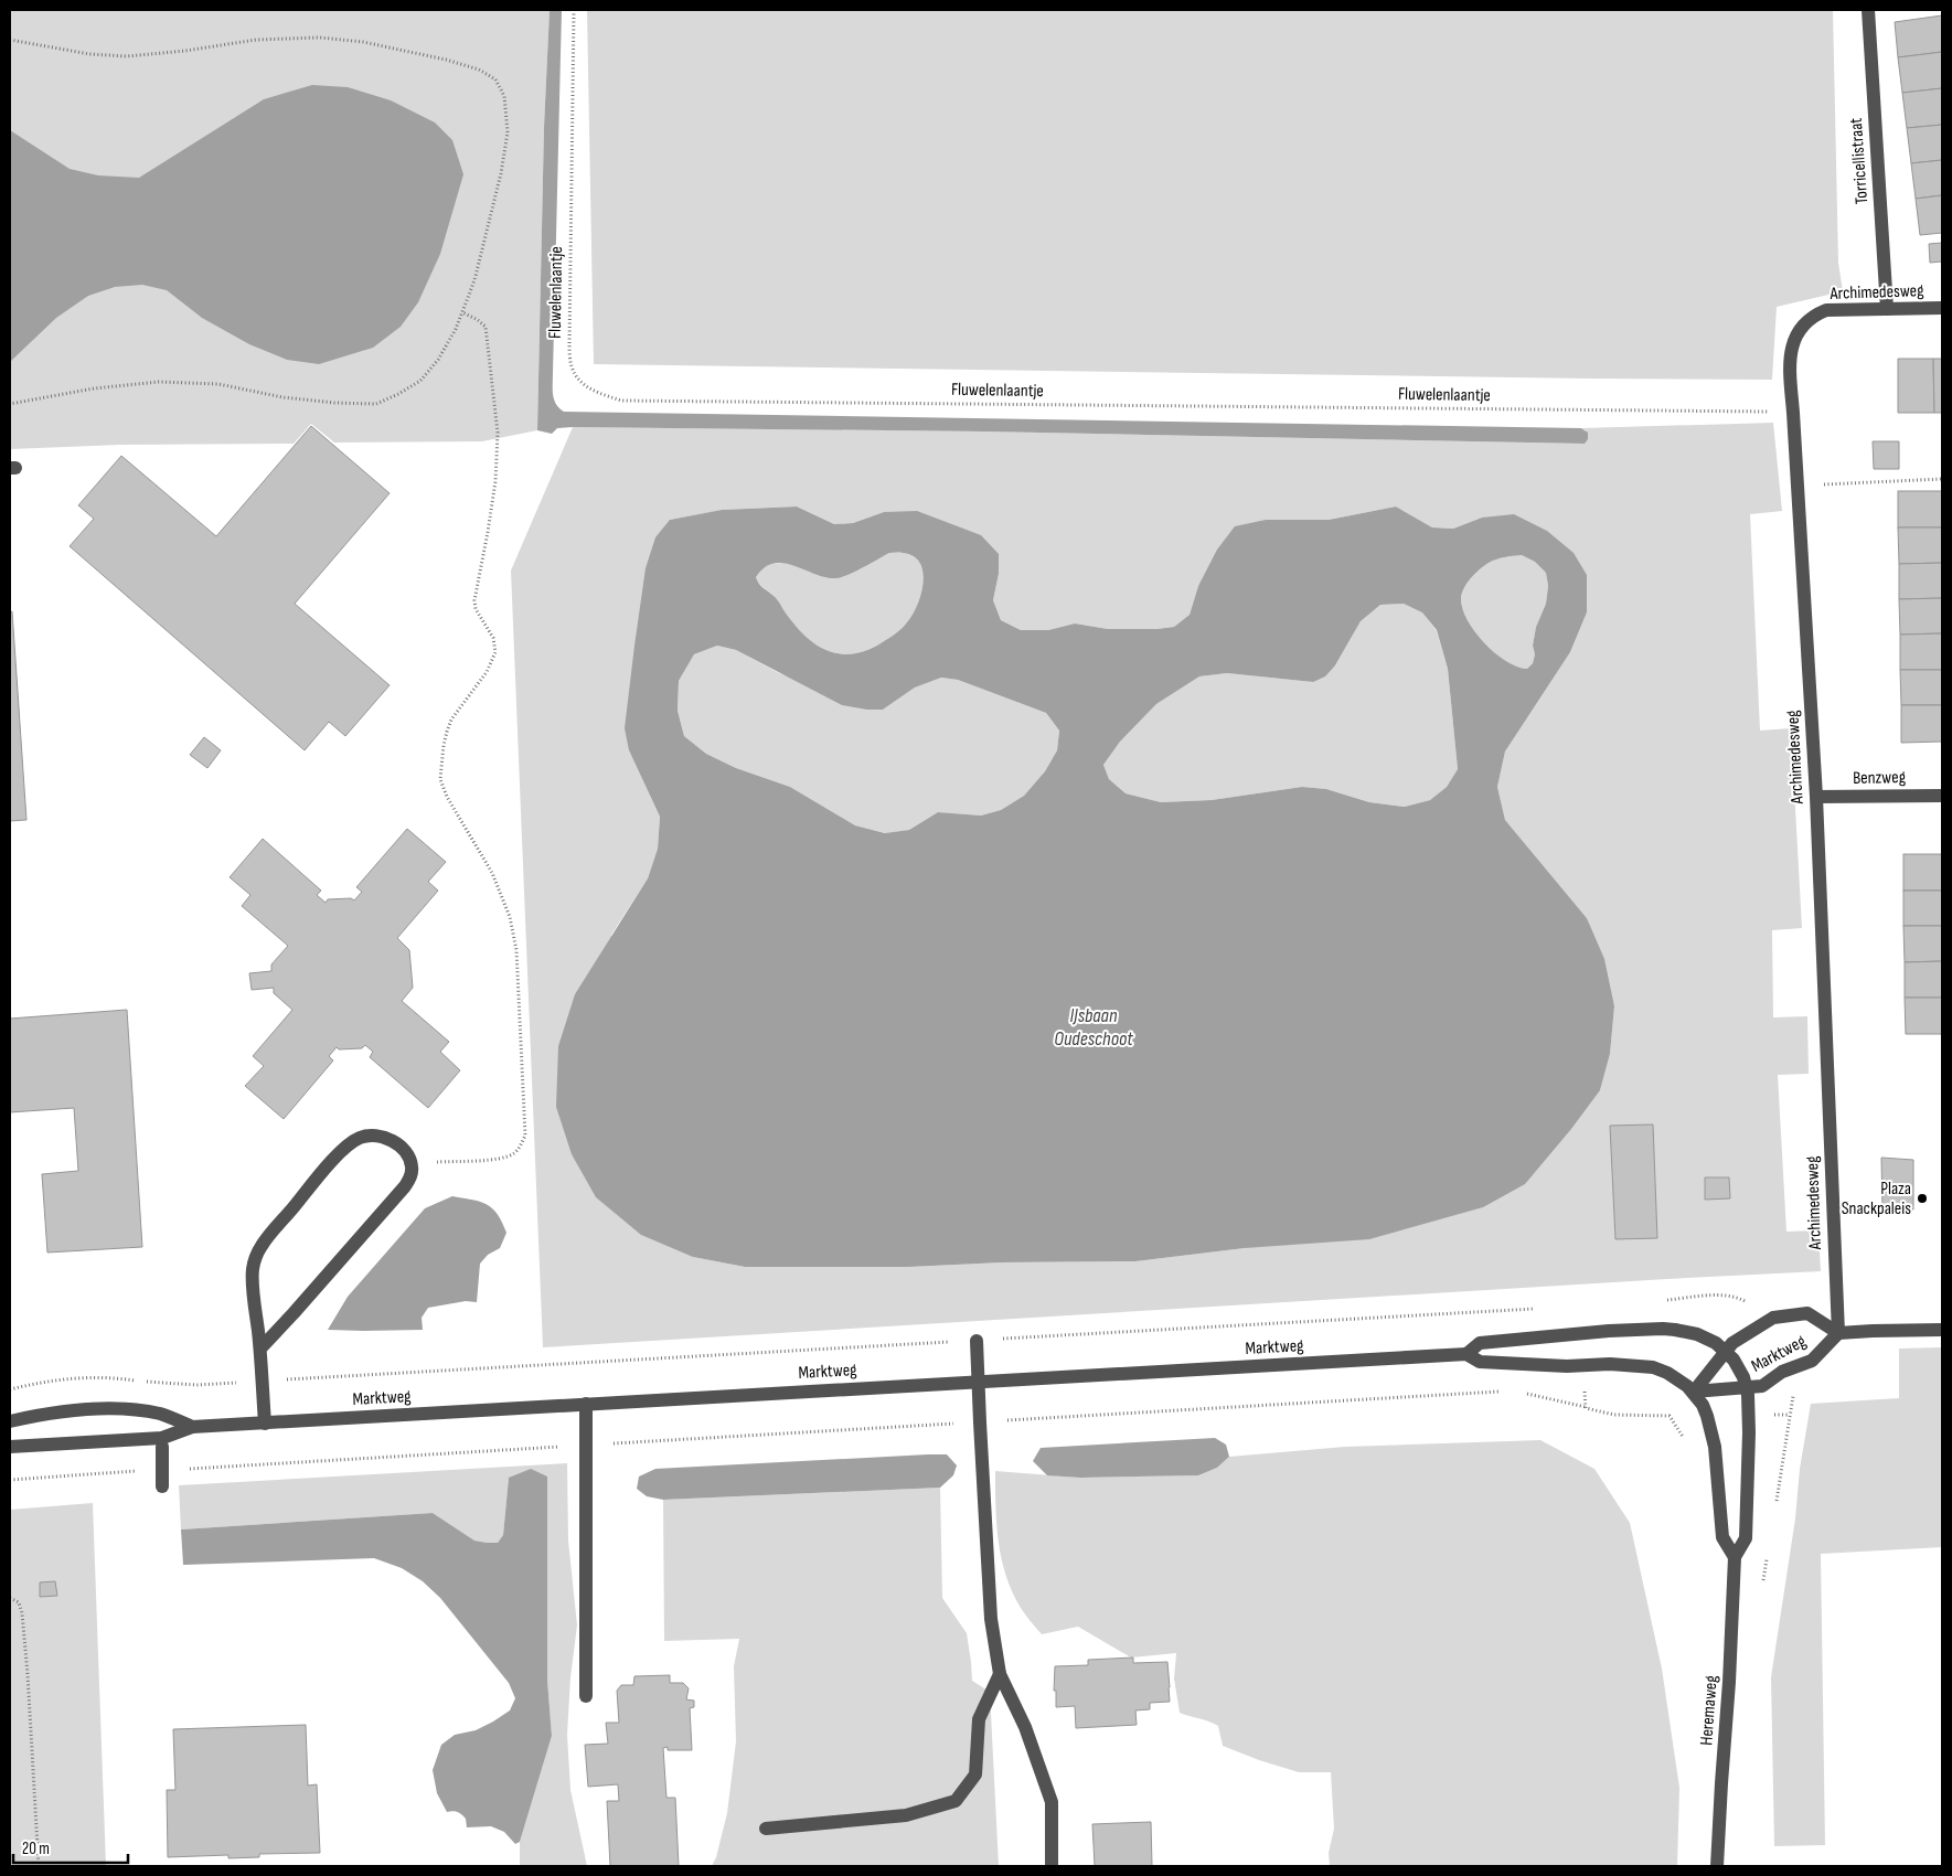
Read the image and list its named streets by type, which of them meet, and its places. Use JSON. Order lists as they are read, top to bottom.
{
  "streets": {
    "street": [
      "Torricellistraat",
      "Archimedesweg",
      "Benzweg",
      "Marktweg",
      "Heremaweg"
    ],
    "path": ["Fluwelenlaantje"]
  },
  "crossings": [
    ["Torricellistraat", "Archimedesweg"],
    ["Fluwelenlaantje", "Archimedesweg"],
    ["Archimedesweg", "Benzweg"],
    ["Archimedesweg", "Marktweg"],
    ["Marktweg", "Heremaweg"]
  ],
  "water": ["IJsbaan Oudeschoot"],
  "places": ["Plaza Snackpaleis"],
  "scale_bar": "20 m"
}
